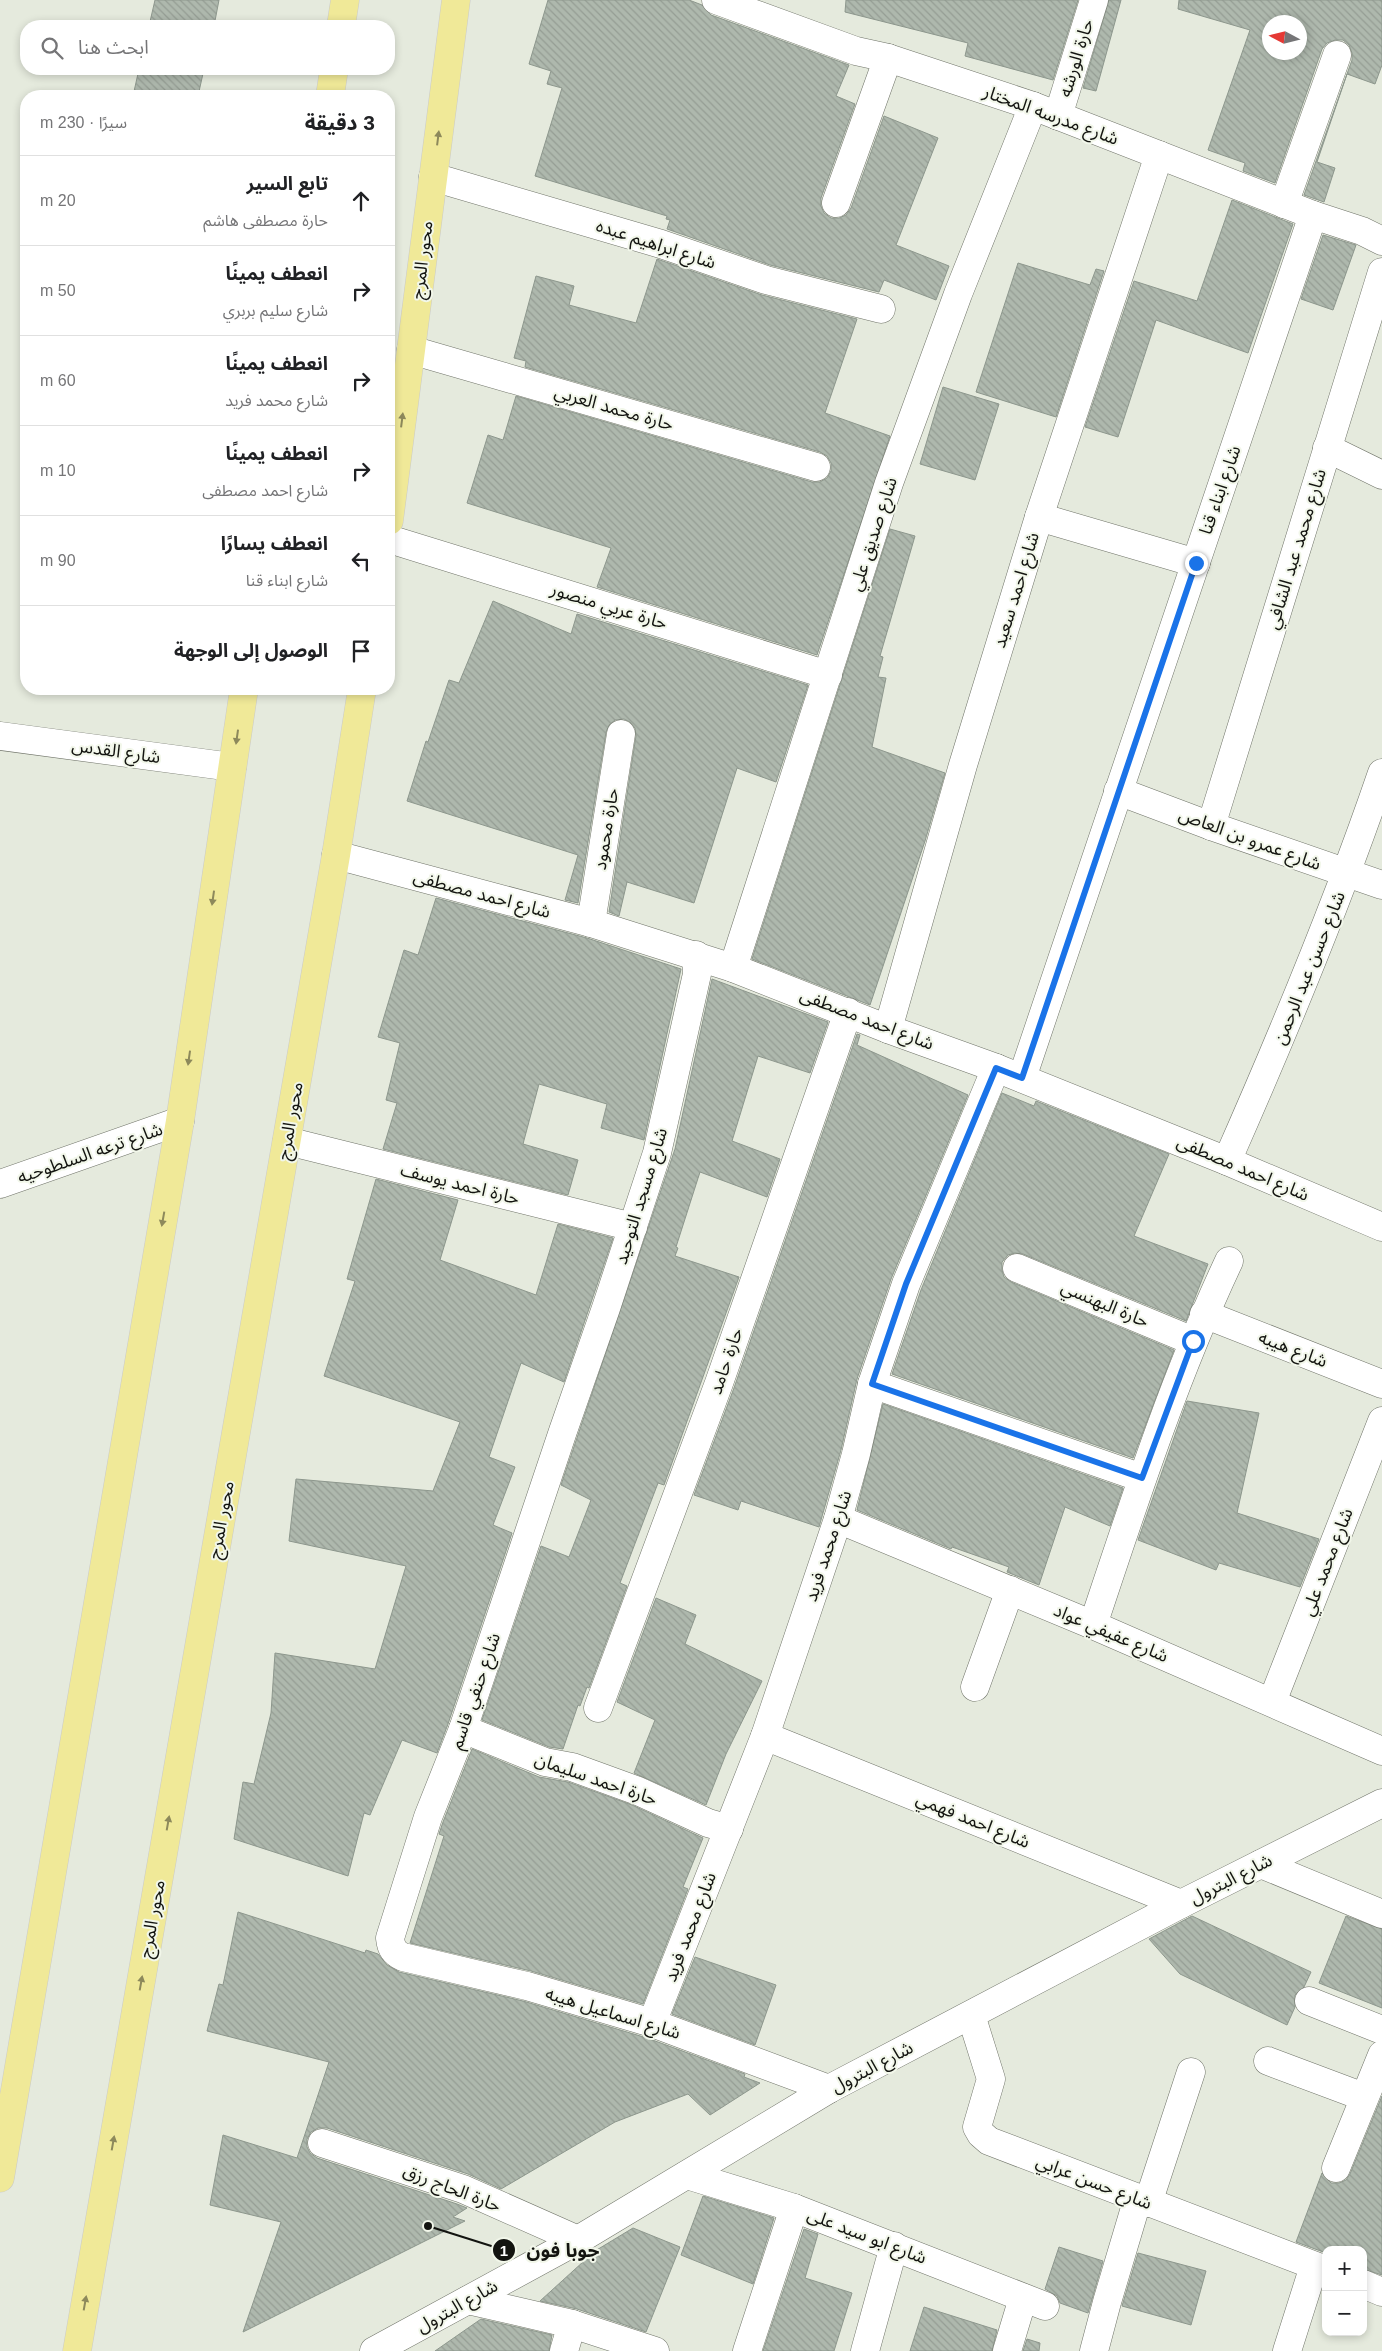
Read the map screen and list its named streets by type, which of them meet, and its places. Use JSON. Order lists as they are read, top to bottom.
{
  "streets": {
    "main road": ["محور المرج"],
    "street": [
      "حارة الورشه",
      "شارع مدرسه المختار",
      "شارع ابراهيم عبده",
      "حارة محمد العربي",
      "شارع ابناء قنا",
      "شارع صديق علي",
      "شارع محمد عبد الشافي",
      "شارع احمد سعيد",
      "حارة عربي منصور",
      "شارع القدس",
      "حارة محمود",
      "شارع عمرو بن العاص",
      "شارع احمد مصطفى",
      "شارع حسن عبد الرحمن",
      "شارع ترعه السلطوحيه",
      "حارة احمد يوسف",
      "شارع مسجد التوحيد",
      "حارة البهنسي",
      "شارع هيبه",
      "حارة حامد",
      "شارع محمد فريد",
      "شارع محمد علي",
      "شارع عفيفي عواد",
      "شارع حنفي قاسم",
      "حارة احمد سليمان",
      "شارع احمد فهمي",
      "شارع البترول",
      "شارع اسماعيل هيبه",
      "شارع حسن عرابي",
      "حارة الحاج رزق",
      "شارع ابو سيد على"
    ]
  },
  "crossings": [
    ["حارة الورشه", "شارع مدرسه المختار"],
    ["حارة الورشه", "شارع صديق علي"],
    ["شارع مدرسه المختار", "شارع ابناء قنا"],
    ["شارع مدرسه المختار", "شارع صديق علي"],
    ["شارع مدرسه المختار", "شارع احمد سعيد"],
    ["شارع ابراهيم عبده", "محور المرج"],
    ["محور المرج", "حارة محمد العربي"],
    ["محور المرج", "شارع احمد مصطفى"],
    ["محور المرج", "حارة احمد يوسف"],
    ["شارع ابناء قنا", "شارع عمرو بن العاص"],
    ["شارع ابناء قنا", "شارع احمد مصطفى"],
    ["شارع صديق علي", "حارة عربي منصور"],
    ["شارع صديق علي", "شارع احمد مصطفى"],
    ["شارع محمد عبد الشافي", "شارع عمرو بن العاص"],
    ["شارع احمد سعيد", "شارع احمد مصطفى"],
    ["حارة محمود", "شارع احمد مصطفى"],
    ["شارع عمرو بن العاص", "شارع حسن عبد الرحمن"],
    ["شارع احمد مصطفى", "شارع حسن عبد الرحمن"],
    ["شارع احمد مصطفى", "شارع مسجد التوحيد"],
    ["شارع احمد مصطفى", "حارة حامد"],
    ["شارع احمد مصطفى", "شارع محمد فريد"],
    ["حارة احمد يوسف", "شارع مسجد التوحيد"],
    ["شارع مسجد التوحيد", "شارع حنفي قاسم"],
    ["شارع محمد فريد", "شارع عفيفي عواد"],
    ["شارع محمد فريد", "حارة احمد سليمان"],
    ["شارع محمد فريد", "شارع احمد فهمي"],
    ["شارع محمد فريد", "شارع اسماعيل هيبه"],
    ["شارع محمد علي", "شارع عفيفي عواد"],
    ["شارع حنفي قاسم", "حارة احمد سليمان"],
    ["شارع حنفي قاسم", "شارع اسماعيل هيبه"],
    ["شارع احمد فهمي", "شارع البترول"],
    ["شارع البترول", "شارع اسماعيل هيبه"],
    ["شارع البترول", "شارع حسن عرابي"],
    ["شارع البترول", "حارة الحاج رزق"],
    ["شارع البترول", "شارع ابو سيد على"]
  ],
  "places": ["جوبا فون"],
  "north": "left",
  "page": {
    "search": "ابحث هنا",
    "heading": ["3 دقيقة", "سيرًا · 230 m"],
    "list": [
      ["تابع السير", "حارة مصطفى هاشم", "20 m"],
      ["انعطف يمينًا", "شارع سليم بربري", "50 m"],
      ["انعطف يمينًا", "شارع محمد فريد", "60 m"],
      ["انعطف يمينًا", "شارع احمد مصطفى", "10 m"],
      ["انعطف يسارًا", "شارع ابناء قنا", "90 m"],
      "الوصول إلى الوجهة"
    ],
    "map_buttons": ["+", "−"]
  }
}
